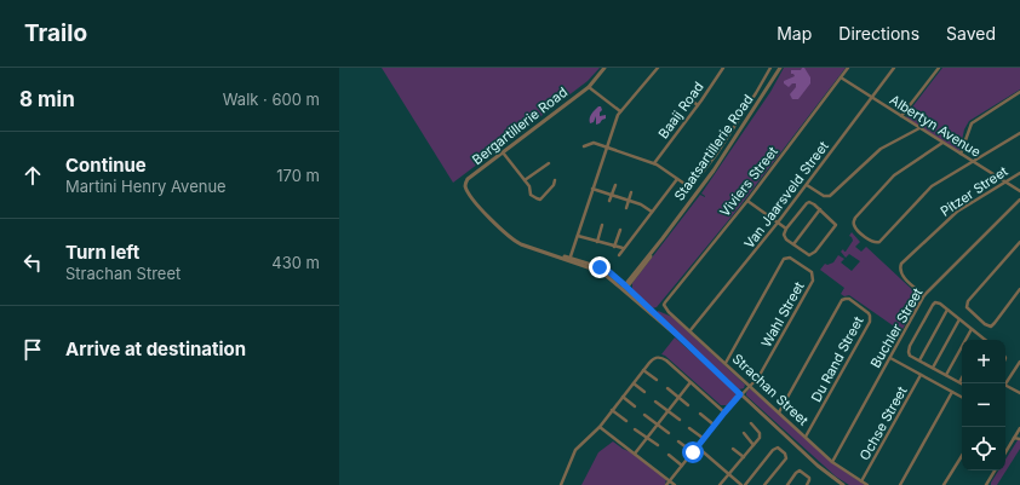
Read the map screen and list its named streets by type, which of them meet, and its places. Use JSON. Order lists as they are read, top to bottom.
{
  "streets": {
    "street": [
      "Baaij Road",
      "Bergartillerie Road",
      "Albertyn Avenue",
      "Staatsartillerie Road",
      "Viviers Street",
      "Pitzer Street",
      "Van Jaarsveld Street",
      "Wahl Street",
      "Buchler Street",
      "Du Rand Street",
      "Strachan Street",
      "Ochse Street"
    ]
  },
  "crossings": [
    ["Bergartillerie Road", "Strachan Street"],
    ["Albertyn Avenue", "Viviers Street"],
    ["Albertyn Avenue", "Pitzer Street"],
    ["Albertyn Avenue", "Van Jaarsveld Street"],
    ["Staatsartillerie Road", "Strachan Street"],
    ["Viviers Street", "Strachan Street"],
    ["Pitzer Street", "Buchler Street"],
    ["Van Jaarsveld Street", "Strachan Street"],
    ["Wahl Street", "Strachan Street"],
    ["Buchler Street", "Strachan Street"],
    ["Du Rand Street", "Strachan Street"],
    ["Strachan Street", "Ochse Street"]
  ],
  "page": {
    "header": "Trailo",
    "nav": ["Map", "Directions", "Saved"],
    "heading": ["8 min", "Walk · 600 m"],
    "list": [
      ["Continue", "Martini Henry Avenue", "170 m"],
      ["Turn left", "Strachan Street", "430 m"],
      "Arrive at destination"
    ],
    "map_buttons": ["+", "−"]
  }
}
